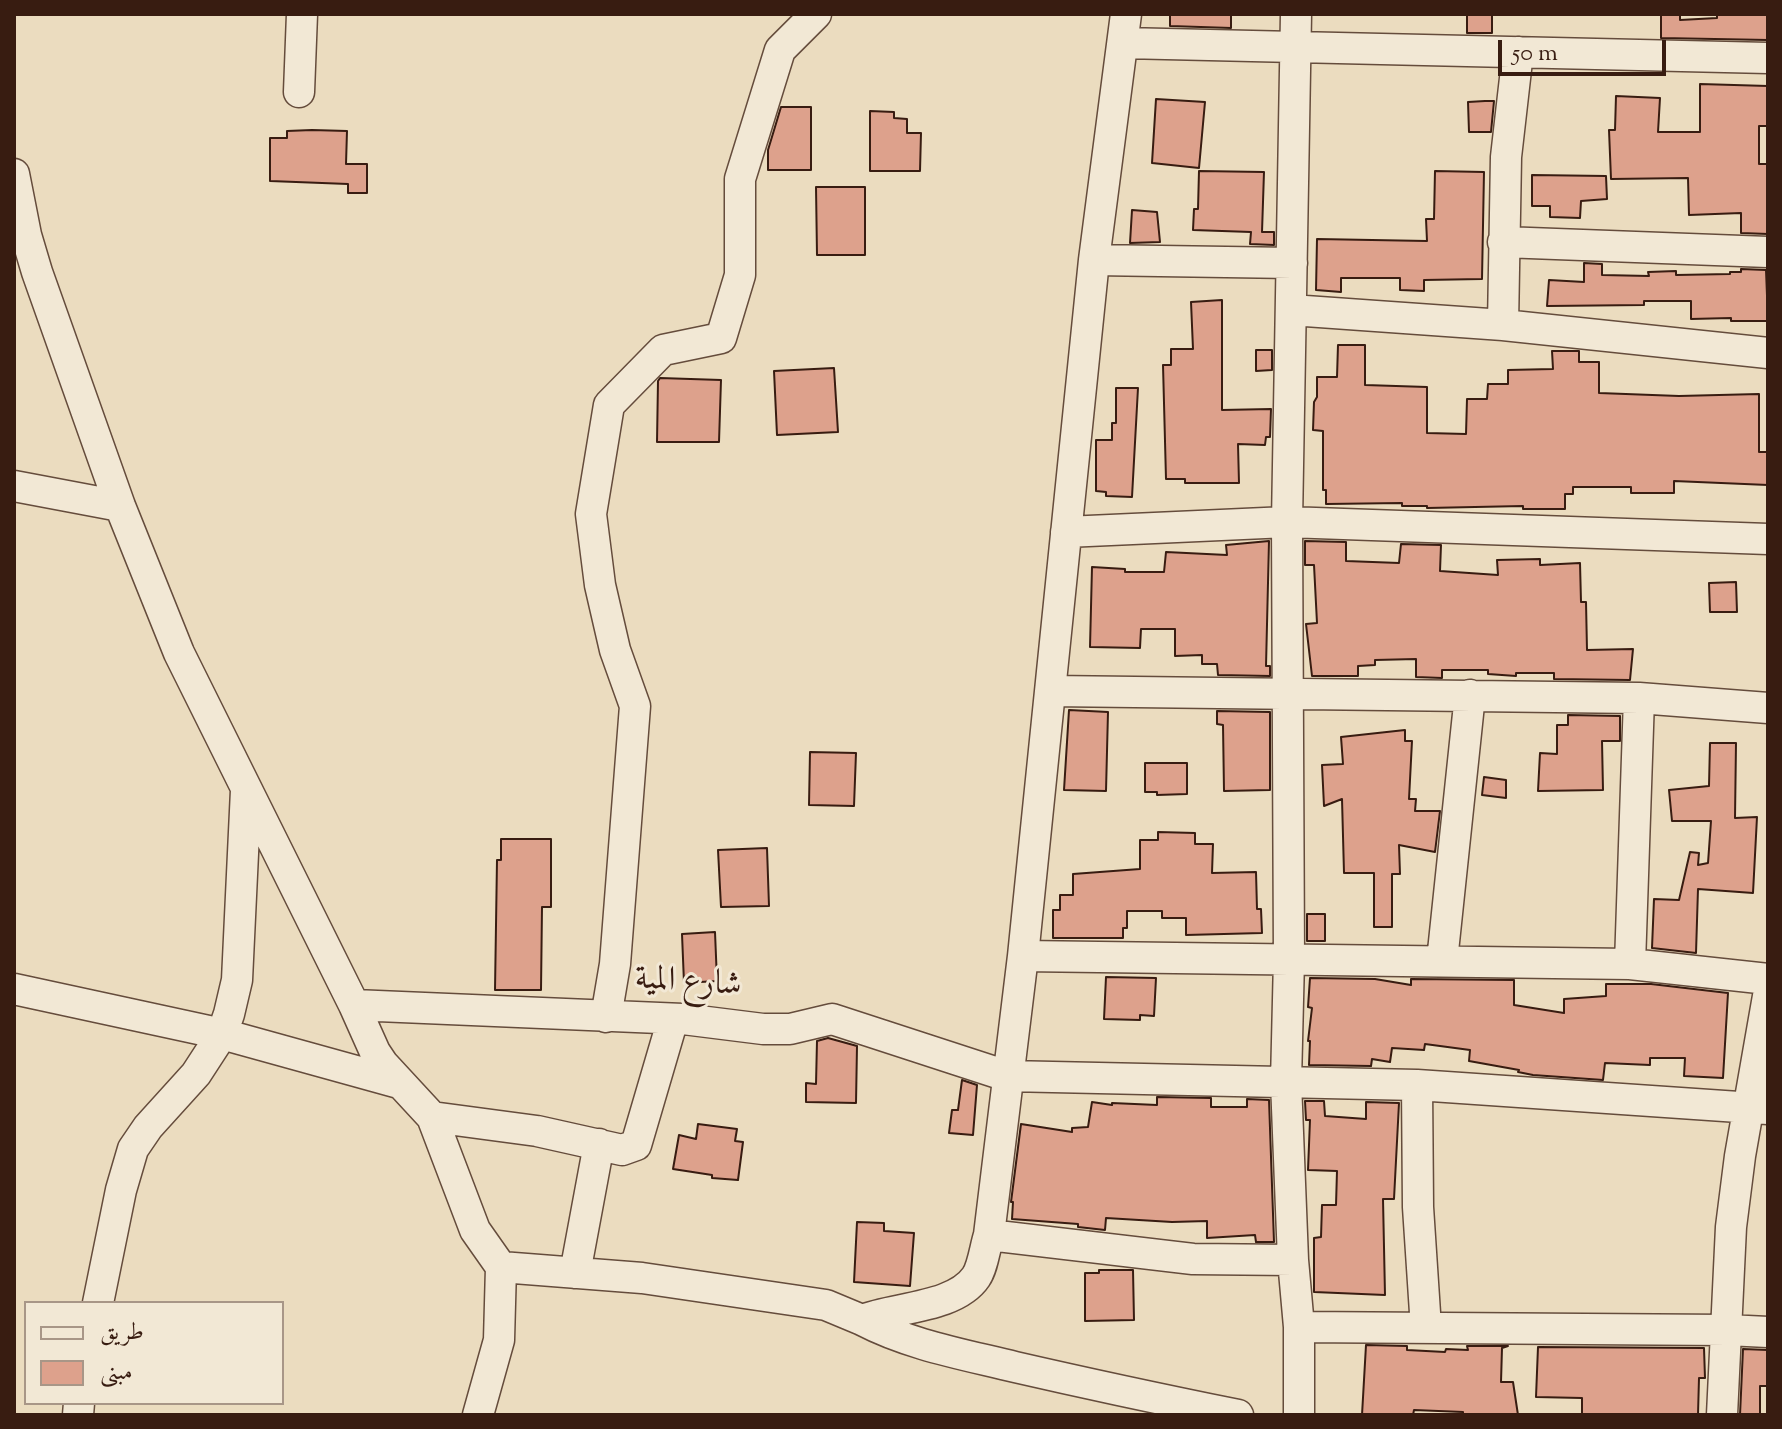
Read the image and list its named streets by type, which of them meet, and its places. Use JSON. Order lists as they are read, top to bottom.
{
  "streets": {
    "street": ["شارع المية"]
  },
  "legend": ["طريق", "مبنى"],
  "scale_bar": "50 m"
}
